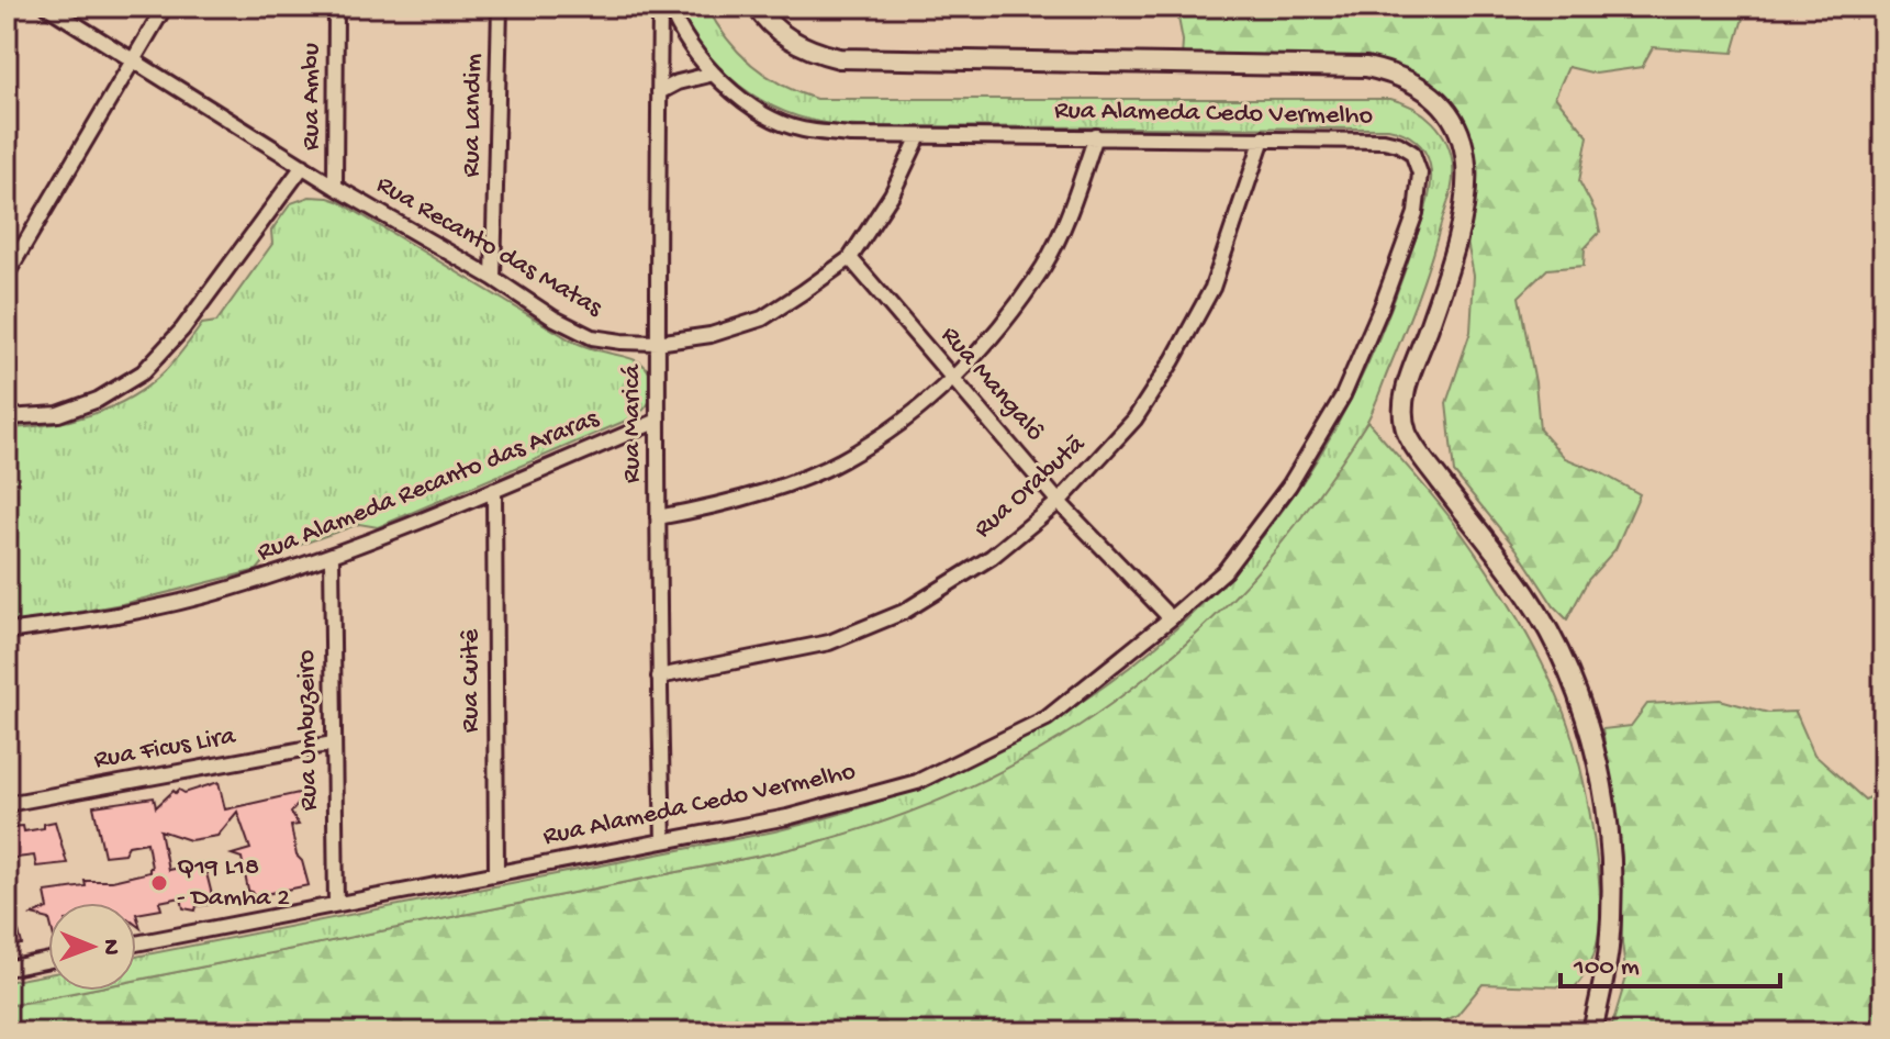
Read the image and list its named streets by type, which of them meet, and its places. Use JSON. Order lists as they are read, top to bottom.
{
  "streets": {
    "street": [
      "Rua Ambu",
      "Rua Alameda Cedo Vermelho",
      "Rua Landim",
      "Rua Recanto das Matas",
      "Rua Mangalô",
      "Rua Maricá",
      "Rua Alameda Recanto das Araras",
      "Rua Orabutã",
      "Rua Cuitê",
      "Rua Umbuzeiro",
      "Rua Ficus Lira"
    ]
  },
  "crossings": [
    ["Rua Ambu", "Rua Recanto das Matas"],
    ["Rua Alameda Cedo Vermelho", "Rua Recanto das Matas"],
    ["Rua Alameda Cedo Vermelho", "Rua Mangalô"],
    ["Rua Alameda Cedo Vermelho", "Rua Maricá"],
    ["Rua Alameda Cedo Vermelho", "Rua Orabutã"],
    ["Rua Alameda Cedo Vermelho", "Rua Cuitê"],
    ["Rua Alameda Cedo Vermelho", "Rua Umbuzeiro"],
    ["Rua Landim", "Rua Recanto das Matas"],
    ["Rua Recanto das Matas", "Rua Mangalô"],
    ["Rua Recanto das Matas", "Rua Maricá"],
    ["Rua Mangalô", "Rua Orabutã"],
    ["Rua Maricá", "Rua Alameda Recanto das Araras"],
    ["Rua Maricá", "Rua Orabutã"],
    ["Rua Alameda Recanto das Araras", "Rua Cuitê"],
    ["Rua Alameda Recanto das Araras", "Rua Umbuzeiro"],
    ["Rua Umbuzeiro", "Rua Ficus Lira"]
  ],
  "places": ["Q19 L18 - Damha 2"],
  "scale_bar": "100 m",
  "north": "right"
}
